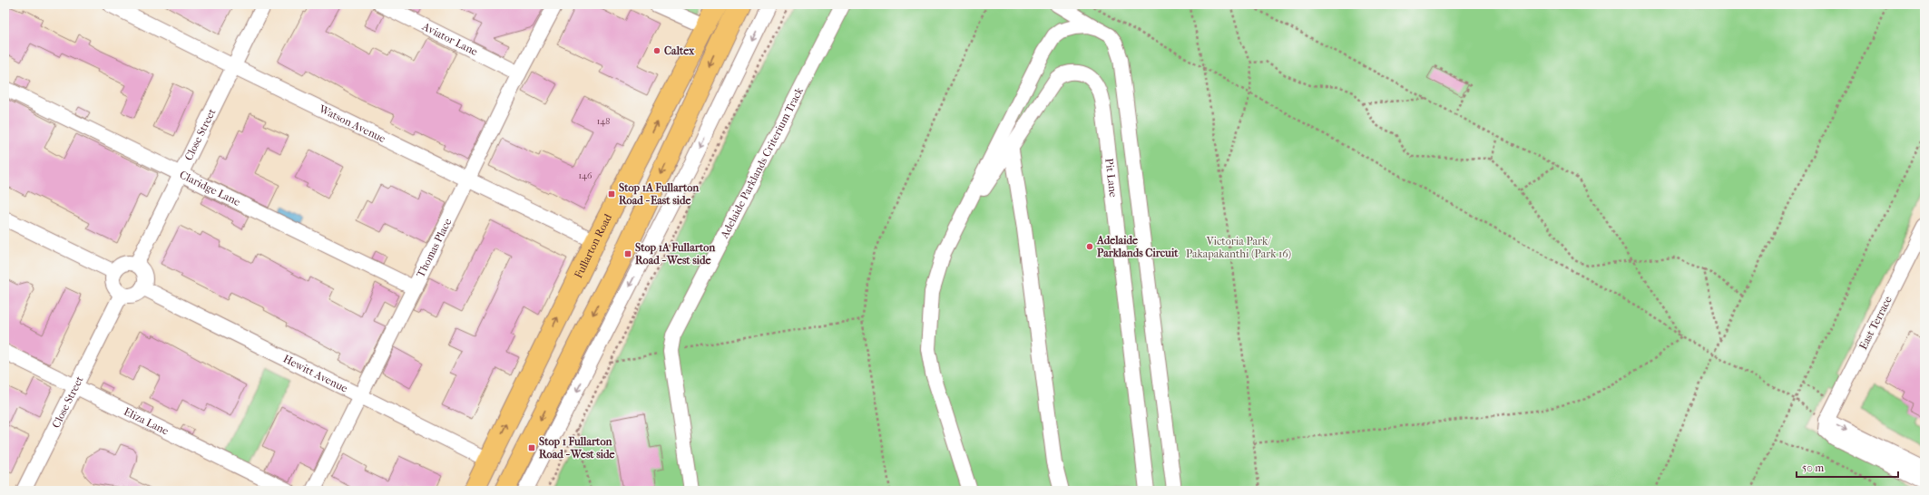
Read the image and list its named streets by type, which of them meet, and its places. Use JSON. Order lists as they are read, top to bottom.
{
  "streets": {
    "highway": ["Fullarton Road"],
    "street": [
      "Aviator Lane",
      "Watson Avenue",
      "Close Street",
      "Adelaide Parklands Criterium Track",
      "Pit Lane",
      "Claridge Lane",
      "Thomas Place",
      "East Terrace",
      "Hewitt Avenue",
      "Eliza Lane"
    ]
  },
  "crossings": [
    ["Aviator Lane", "Thomas Place"],
    ["Watson Avenue", "Close Street"],
    ["Watson Avenue", "Fullarton Road"],
    ["Watson Avenue", "Thomas Place"],
    ["Close Street", "Claridge Lane"],
    ["Close Street", "Hewitt Avenue"],
    ["Close Street", "Eliza Lane"],
    ["Claridge Lane", "Thomas Place"],
    ["Fullarton Road", "Hewitt Avenue"],
    ["Thomas Place", "Hewitt Avenue"]
  ],
  "parks": ["Victoria Park/ Pakapakanthi (Park 16)"],
  "places": {
    "other": ["Caltex", "Adelaide Parklands Circuit"],
    "transit": ["Stop 1A Fullarton Road - East side", "Stop 1A Fullarton Road - West side", "Stop 1 Fullarton Road - West side"]
  },
  "house_numbers": ["148", "146"],
  "scale_bar": "50 m"
}
